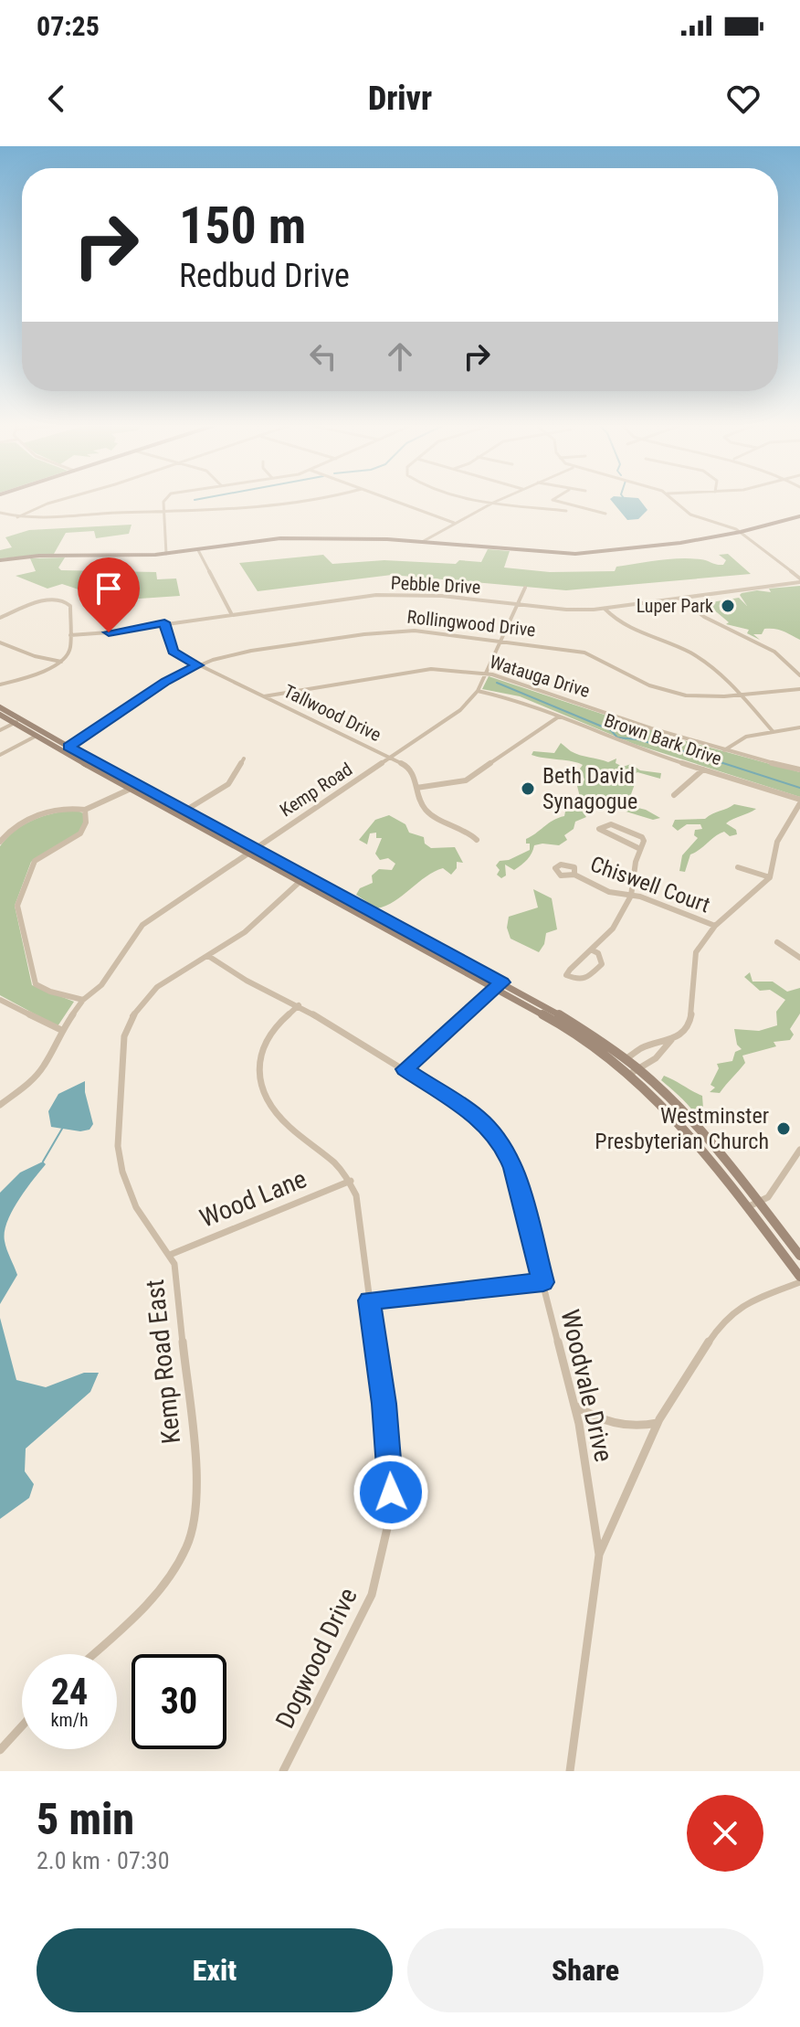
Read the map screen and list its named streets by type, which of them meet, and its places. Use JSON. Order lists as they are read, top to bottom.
{
  "streets": {
    "street": [
      "Pebble Drive",
      "Rollingwood Drive",
      "Watauga Drive",
      "Tallwood Drive",
      "Brown Bark Drive",
      "Kemp Road",
      "Chiswell Court",
      "Wood Lane",
      "Kemp Road East",
      "Woodvale Drive",
      "Dogwood Drive"
    ]
  },
  "crossings": [
    ["Pebble Drive", "Tallwood Drive"],
    ["Pebble Drive", "Kemp Road"],
    ["Rollingwood Drive", "Tallwood Drive"],
    ["Rollingwood Drive", "Kemp Road"],
    ["Watauga Drive", "Tallwood Drive"],
    ["Watauga Drive", "Kemp Road"],
    ["Tallwood Drive", "Kemp Road"],
    ["Brown Bark Drive", "Kemp Road"],
    ["Wood Lane", "Kemp Road East"],
    ["Wood Lane", "Dogwood Drive"],
    ["Kemp Road East", "Woodvale Drive"]
  ],
  "places": ["Luper Park", "Beth David Synagogue", "Westminster Presbyterian Church"],
  "page": {
    "status": "07:25",
    "header": "Drivr",
    "turn": ["150 m", "Redbud Drive"],
    "speed": "24 km/h",
    "limit": "30",
    "heading": ["5 min", "2.0 km · 07:30"],
    "buttons": ["Exit", "Share"]
  }
}
